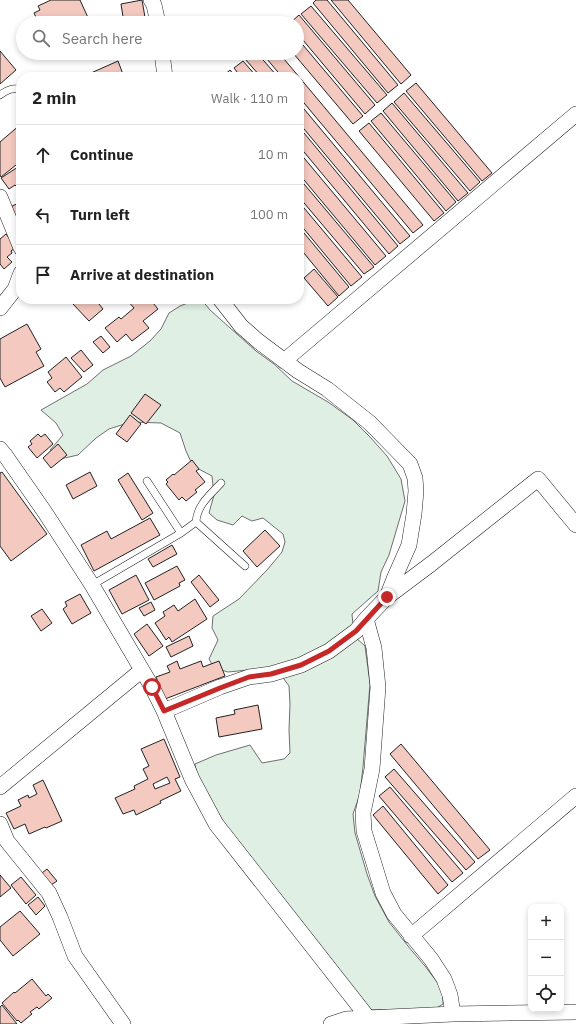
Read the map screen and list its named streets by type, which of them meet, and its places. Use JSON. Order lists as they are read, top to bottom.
{
  "page": {
    "search": "Search here",
    "heading": ["2 min", "Walk · 110 m"],
    "list": [
      ["Continue", "10 m"],
      ["Turn left", "100 m"],
      "Arrive at destination"
    ],
    "map_buttons": ["+", "−"]
  }
}
